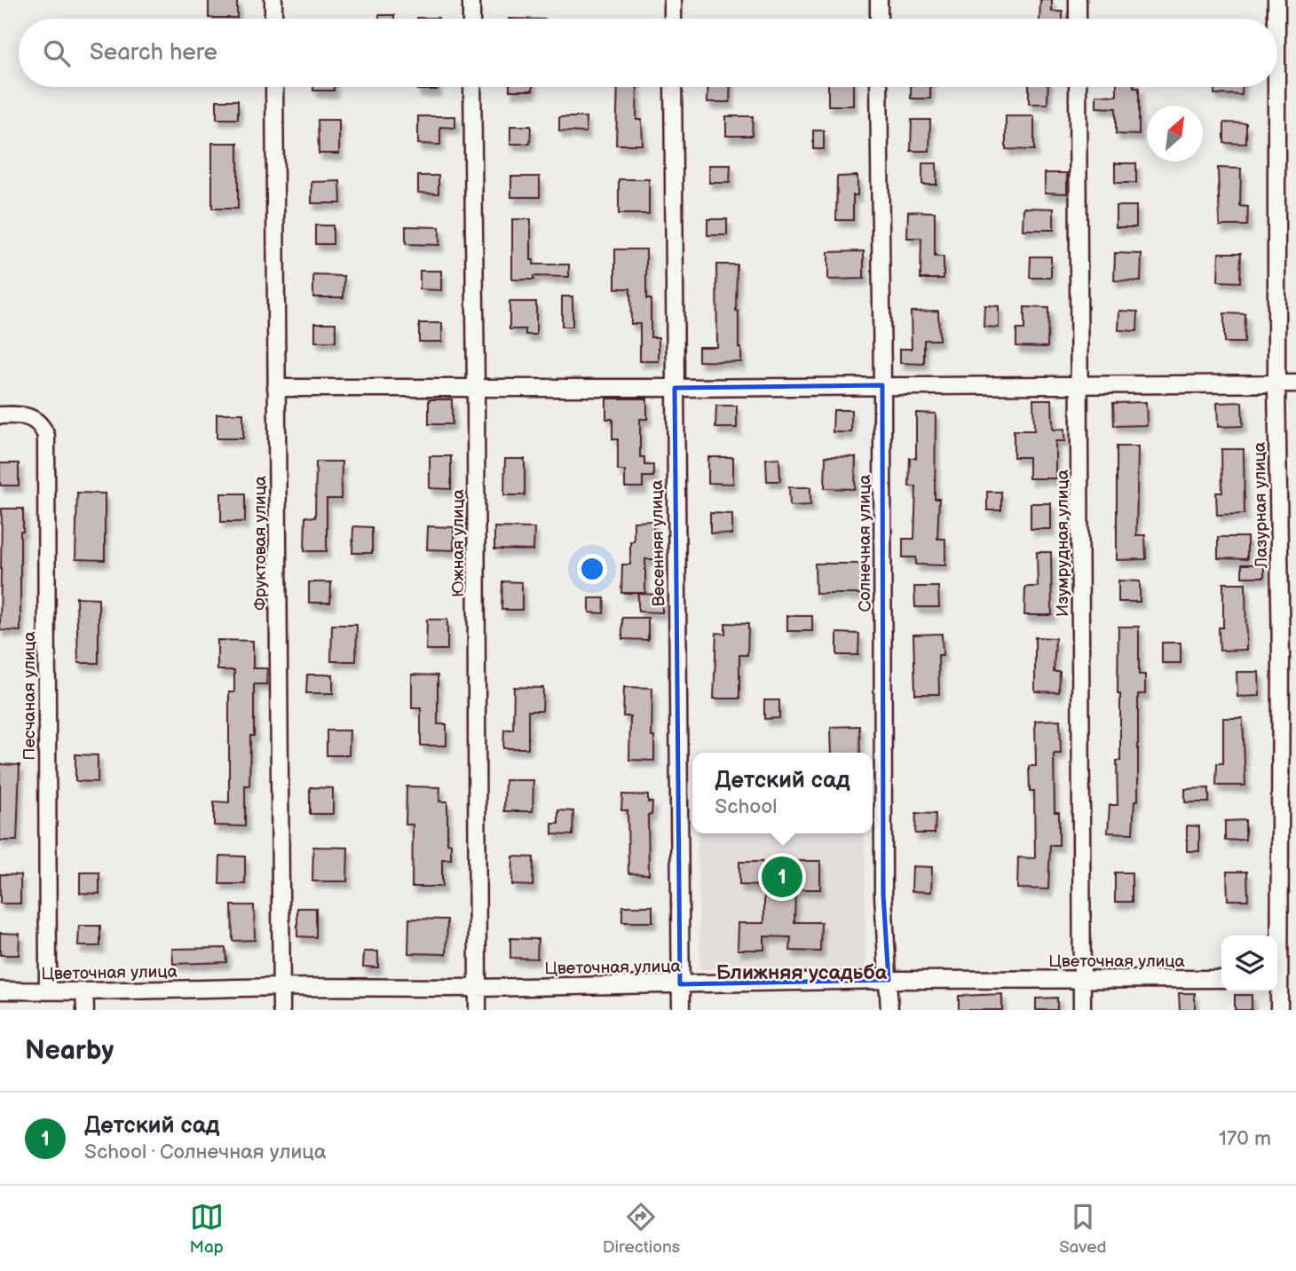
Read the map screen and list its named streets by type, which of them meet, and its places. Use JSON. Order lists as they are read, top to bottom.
{
  "streets": {
    "street": [
      "Лазурная улица",
      "Фруктовая улица",
      "Южная улица",
      "Весенняя улица",
      "Солнечная улица",
      "Изумрудная улица",
      "Песчаная улица",
      "Цветочная улица"
    ]
  },
  "crossings": [
    ["Фруктовая улица", "Цветочная улица"],
    ["Южная улица", "Цветочная улица"],
    ["Весенняя улица", "Цветочная улица"],
    ["Солнечная улица", "Цветочная улица"],
    ["Изумрудная улица", "Цветочная улица"],
    ["Песчаная улица", "Цветочная улица"]
  ],
  "districts": ["Ближняя усадьба"],
  "north": "top right",
  "page": {
    "search": "Search here",
    "popup": ["Детский сад", "School"],
    "pins": "1",
    "heading": "Nearby",
    "list": [
      {
        "mark": "1",
        "name": "Детский сад",
        "note": "School · Солнечная улица",
        "value": "170 m"
      }
    ],
    "nav": ["Map", "Directions", "Saved"]
  }
}
